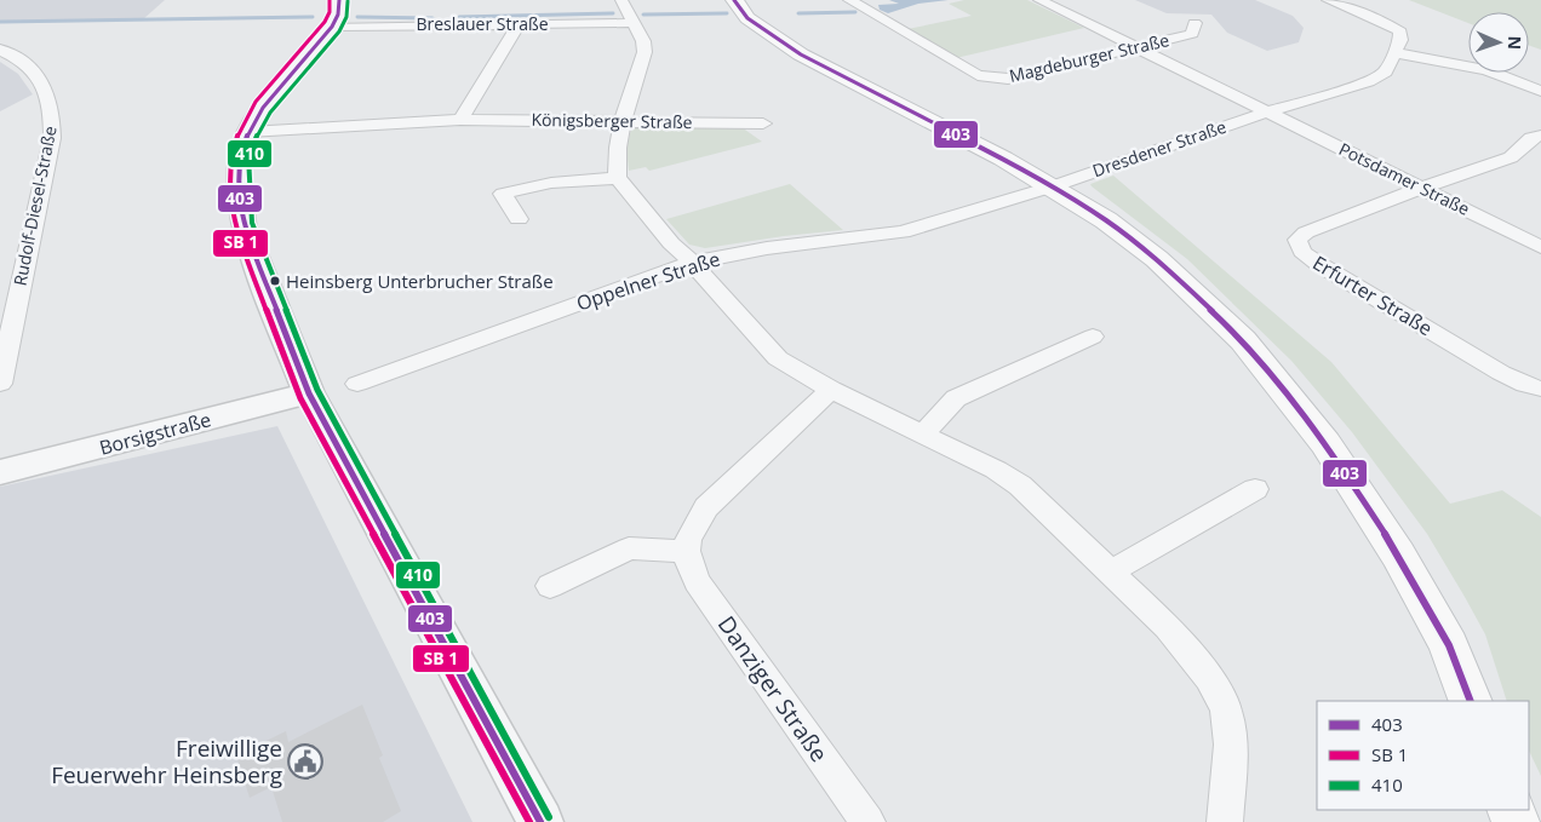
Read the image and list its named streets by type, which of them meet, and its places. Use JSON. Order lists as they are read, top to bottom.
{
  "streets": {
    "street": [
      "Breslauer Straße",
      "Magdeburger Straße",
      "Königsberger Straße",
      "Dresdener Straße",
      "Potsdamer Straße",
      "Rudolf-Diesel-Straße",
      "Oppelner Straße",
      "Erfurter Straße",
      "Borsigstraße",
      "Danziger Straße"
    ]
  },
  "crossings": [
    ["Magdeburger Straße", "Dresdener Straße"],
    ["Dresdener Straße", "Potsdamer Straße"],
    ["Dresdener Straße", "Oppelner Straße"],
    ["Potsdamer Straße", "Erfurter Straße"]
  ],
  "places": {
    "other": ["Heinsberg Unterbrucher Straße"],
    "public building": ["Freiwillige Feuerwehr Heinsberg"]
  },
  "lines": ["transit line 403", "transit line 410"],
  "legend": ["403", "SB 1", "410"],
  "north": "right"
}
